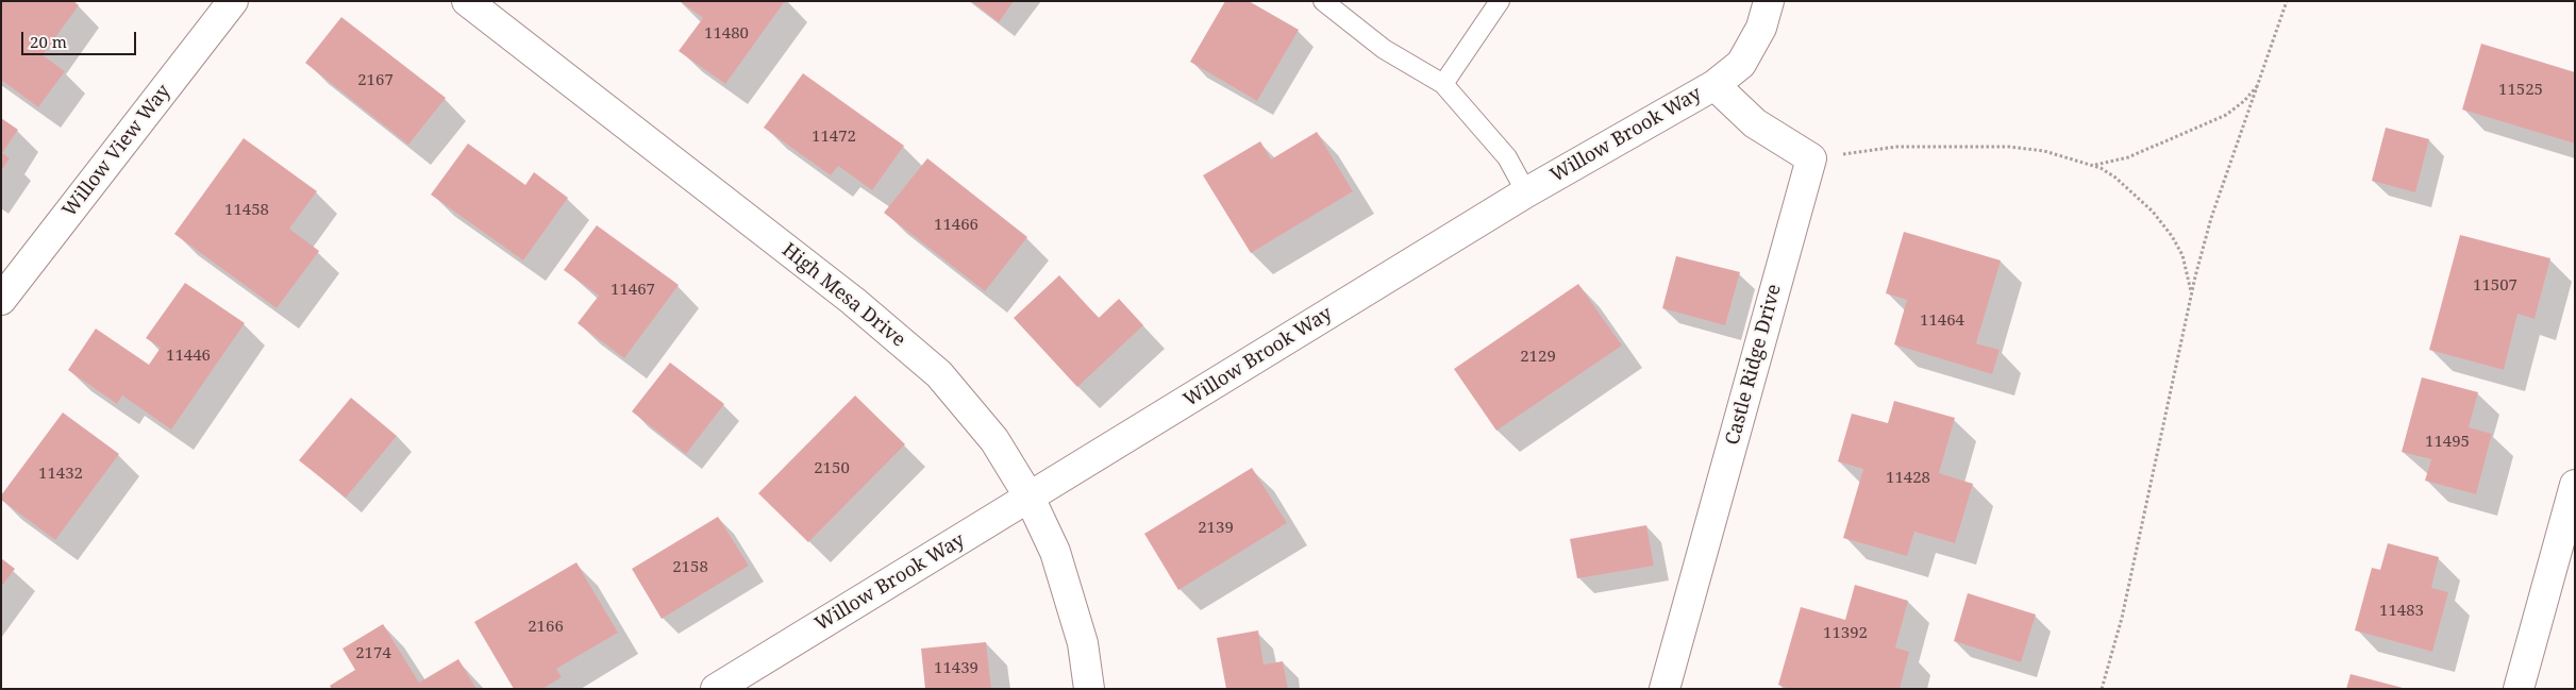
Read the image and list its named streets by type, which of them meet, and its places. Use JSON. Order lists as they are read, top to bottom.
{
  "streets": {
    "street": [
      "Willow Brook Way",
      "Willow View Way",
      "High Mesa Drive",
      "Castle Ridge Drive"
    ]
  },
  "crossings": [
    ["Willow Brook Way", "High Mesa Drive"]
  ],
  "house_numbers": [
    "11480",
    "2167",
    "11525",
    "11472",
    "11458",
    "11466",
    "11507",
    "11467",
    "11464",
    "11446",
    "2129",
    "11495",
    "2150",
    "11432",
    "11428",
    "2139",
    "2158",
    "11483",
    "2166",
    "11392",
    "2174",
    "11439"
  ],
  "scale_bar": "20 m"
}
